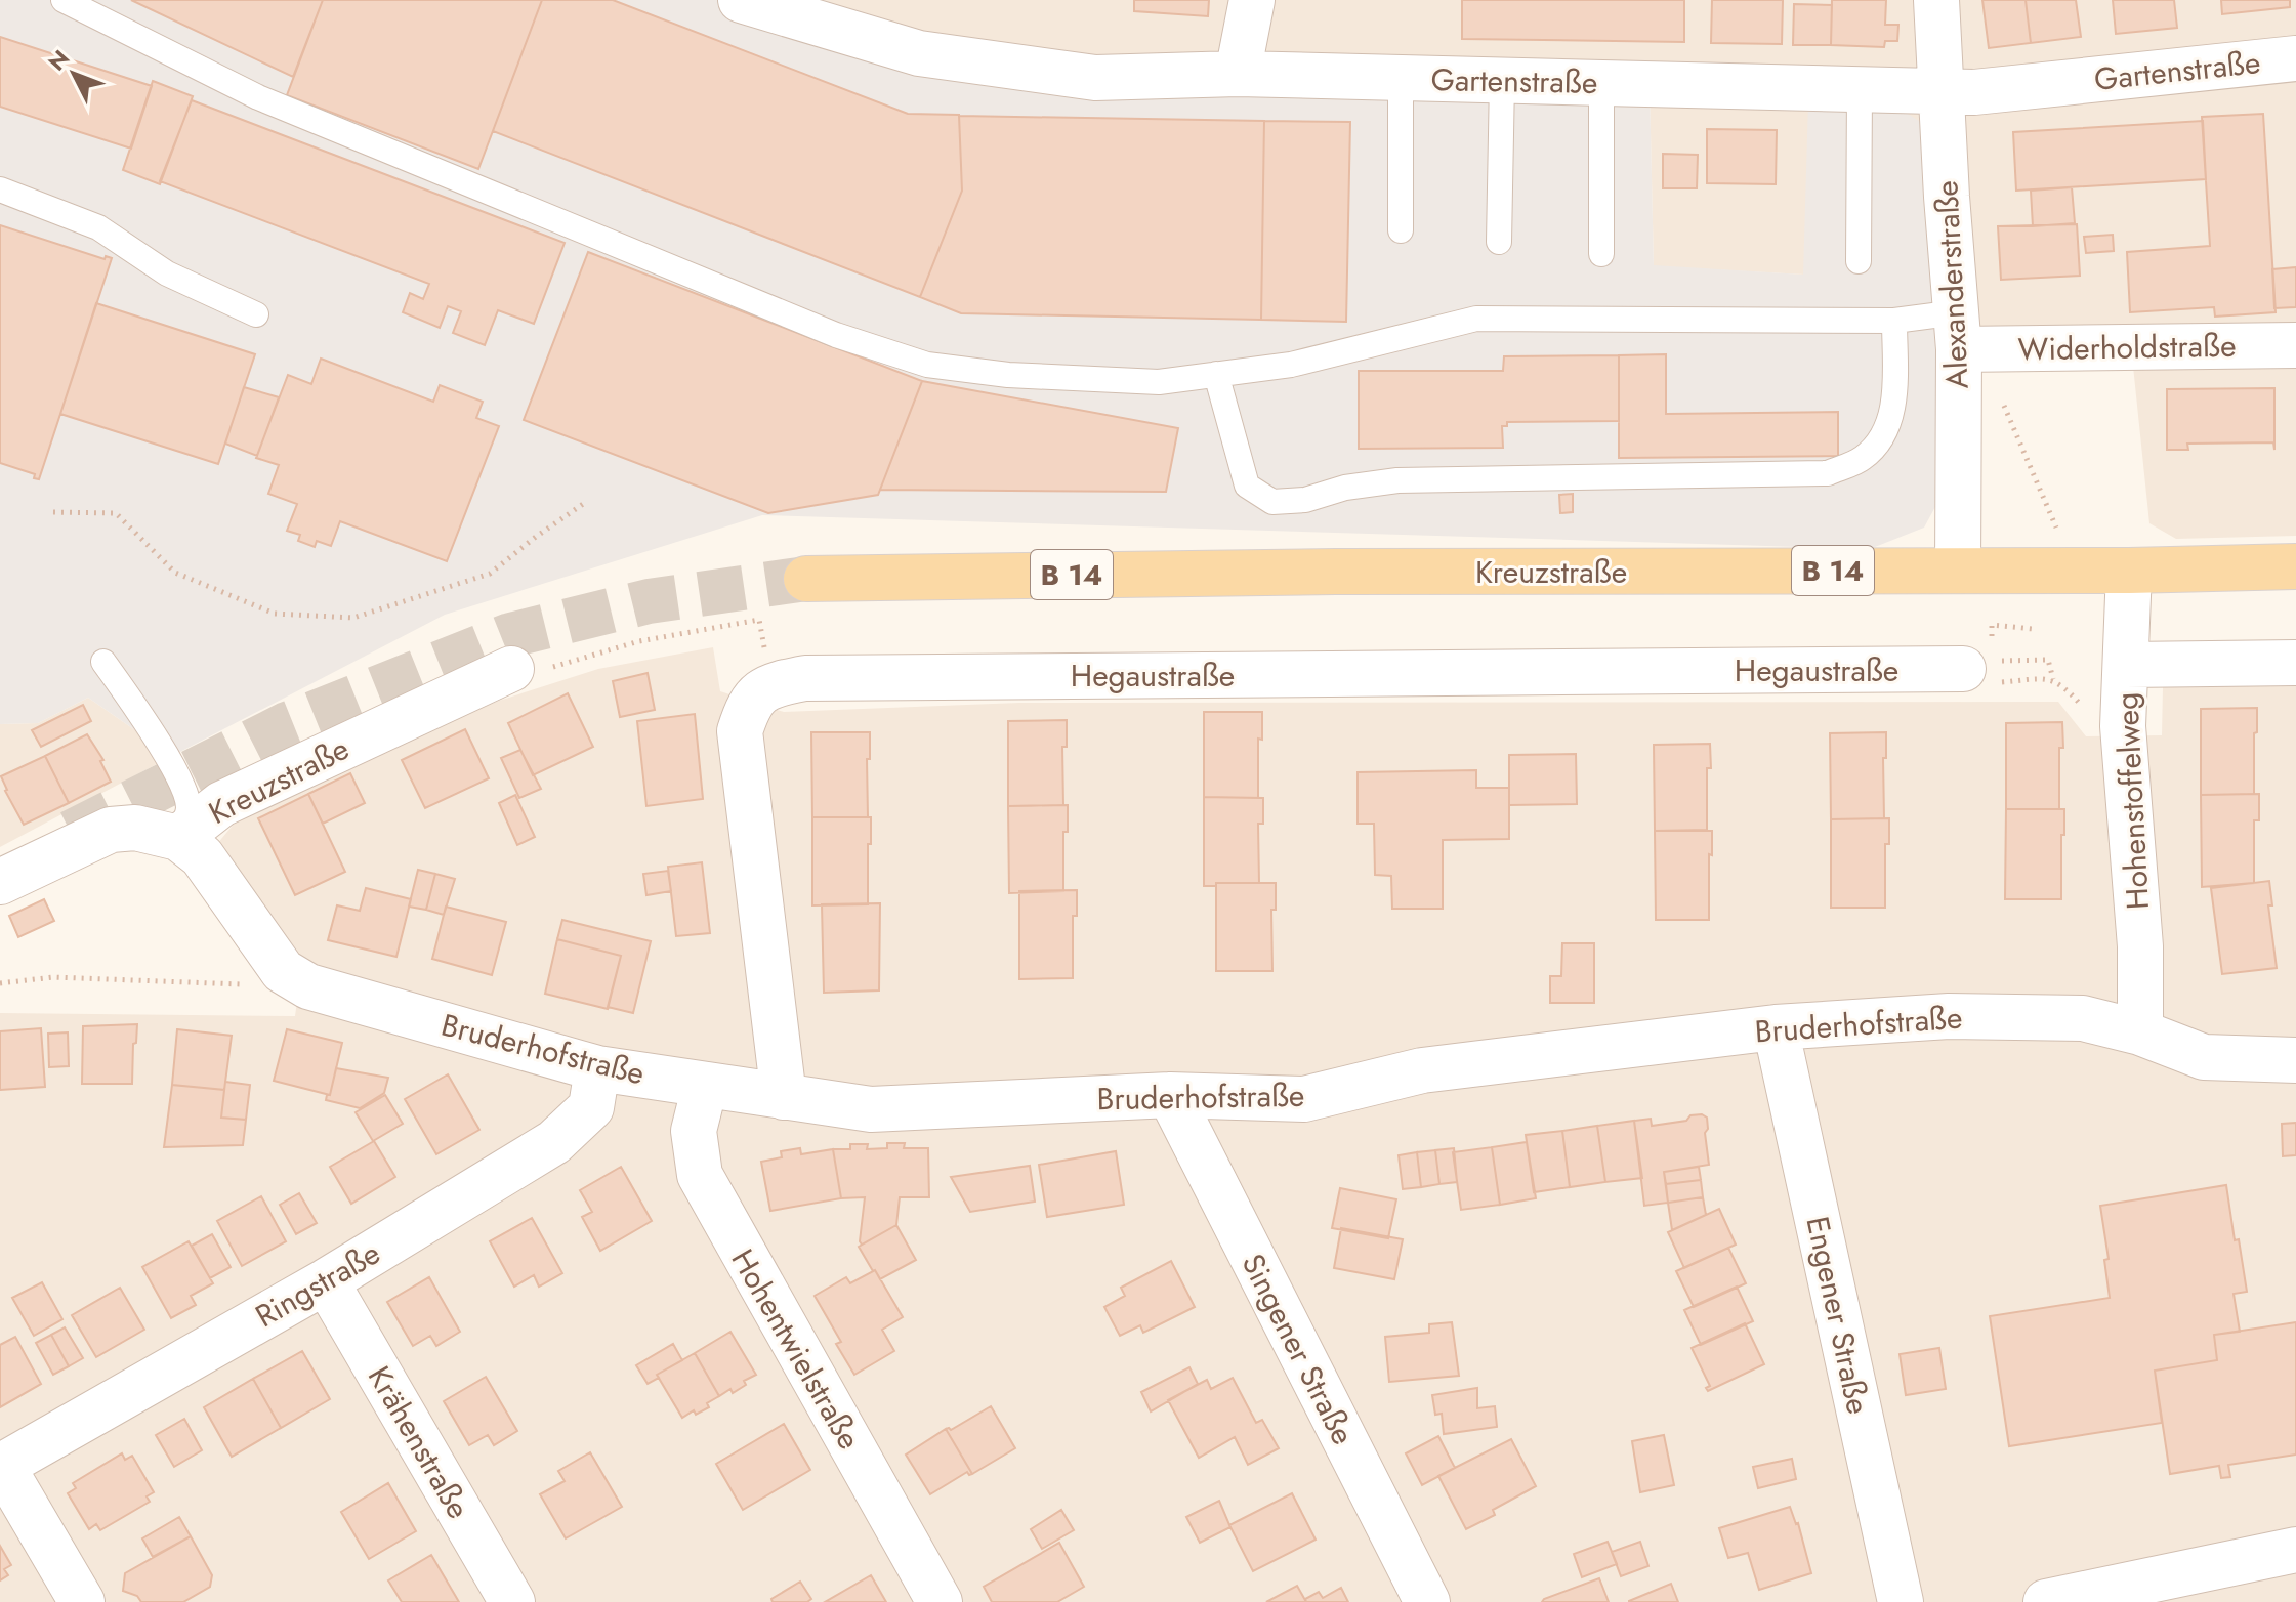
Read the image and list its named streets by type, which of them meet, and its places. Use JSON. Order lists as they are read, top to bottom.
{
  "streets": {
    "main road": ["B 14", "Kreuzstraße"],
    "street": [
      "Gartenstraße",
      "Alexanderstraße",
      "Widerholdstraße",
      "Hegaustraße",
      "Hohenstoffelweg",
      "Bruderhofstraße",
      "Ringstraße",
      "Engener Straße",
      "Hohentwielstraße",
      "Singener Straße",
      "Krähenstraße"
    ]
  },
  "crossings": [
    ["Gartenstraße", "Alexanderstraße"],
    ["Alexanderstraße", "Widerholdstraße"],
    ["Alexanderstraße", "Kreuzstraße"],
    ["Kreuzstraße", "Hohenstoffelweg"],
    ["Kreuzstraße", "Bruderhofstraße"],
    ["Hohenstoffelweg", "Bruderhofstraße"],
    ["Bruderhofstraße", "Ringstraße"],
    ["Bruderhofstraße", "Engener Straße"],
    ["Bruderhofstraße", "Hohentwielstraße"],
    ["Bruderhofstraße", "Singener Straße"],
    ["Ringstraße", "Krähenstraße"]
  ],
  "north": "top left"
}
